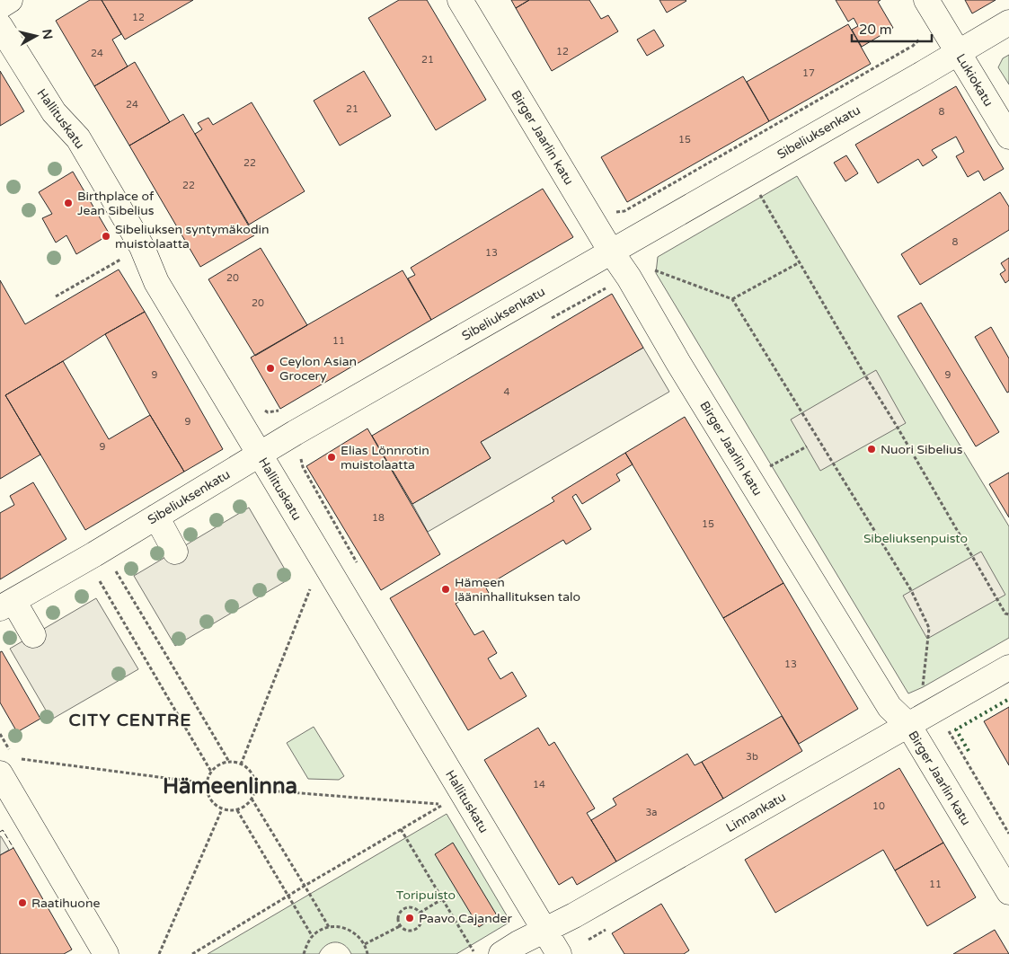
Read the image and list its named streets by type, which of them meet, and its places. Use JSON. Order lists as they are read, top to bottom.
{
  "streets": {
    "street": [
      "Lukiokatu",
      "Hallituskatu",
      "Sibeliuksenkatu",
      "Birger Jaarlin katu",
      "Linnankatu"
    ]
  },
  "crossings": [
    ["Lukiokatu", "Sibeliuksenkatu"],
    ["Hallituskatu", "Sibeliuksenkatu"],
    ["Hallituskatu", "Linnankatu"],
    ["Sibeliuksenkatu", "Birger Jaarlin katu"],
    ["Birger Jaarlin katu", "Linnankatu"]
  ],
  "districts": ["CITY CENTRE", "Hämeenlinna"],
  "parks": ["Sibeliuksenpuisto", "Toripuisto"],
  "places": [
    "Birthplace of Jean Sibelius",
    "Sibeliuksen syntymäkodin muistolaatta",
    "Ceylon Asian Grocery",
    "Nuori Sibelius",
    "Elias Lönnrotin muistolaatta",
    "Hämeen lääninhallituksen talo",
    "Raatihuone",
    "Paavo Cajander"
  ],
  "house_numbers": [
    "12",
    "12",
    "24",
    "21",
    "17",
    "24",
    "21",
    "8",
    "15",
    "22",
    "22",
    "8",
    "13",
    "20",
    "20",
    "11",
    "9",
    "9",
    "4",
    "9",
    "9",
    "18",
    "15",
    "13",
    "3b",
    "14",
    "10",
    "3a",
    "11"
  ],
  "scale_bar": "20 m",
  "north": "right"
}
